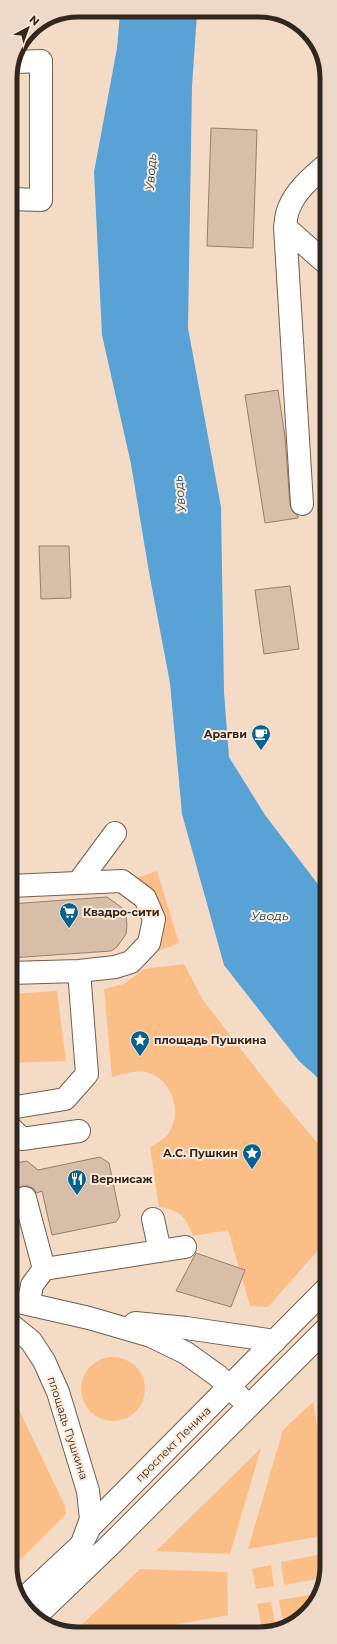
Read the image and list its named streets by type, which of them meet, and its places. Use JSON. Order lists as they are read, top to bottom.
{
  "streets": {
    "main road": ["площадь Пушкина", "проспект Ленина"]
  },
  "crossings": [
    ["площадь Пушкина", "проспект Ленина"]
  ],
  "water": ["Уводь"],
  "places": {
    "cafe": ["Арагви"],
    "supermarket": ["Квадро-сити"],
    "place": ["площадь Пушкина", "А.C. Пушкин"],
    "restaurant": ["Вернисаж"]
  },
  "north": "top right"
}
